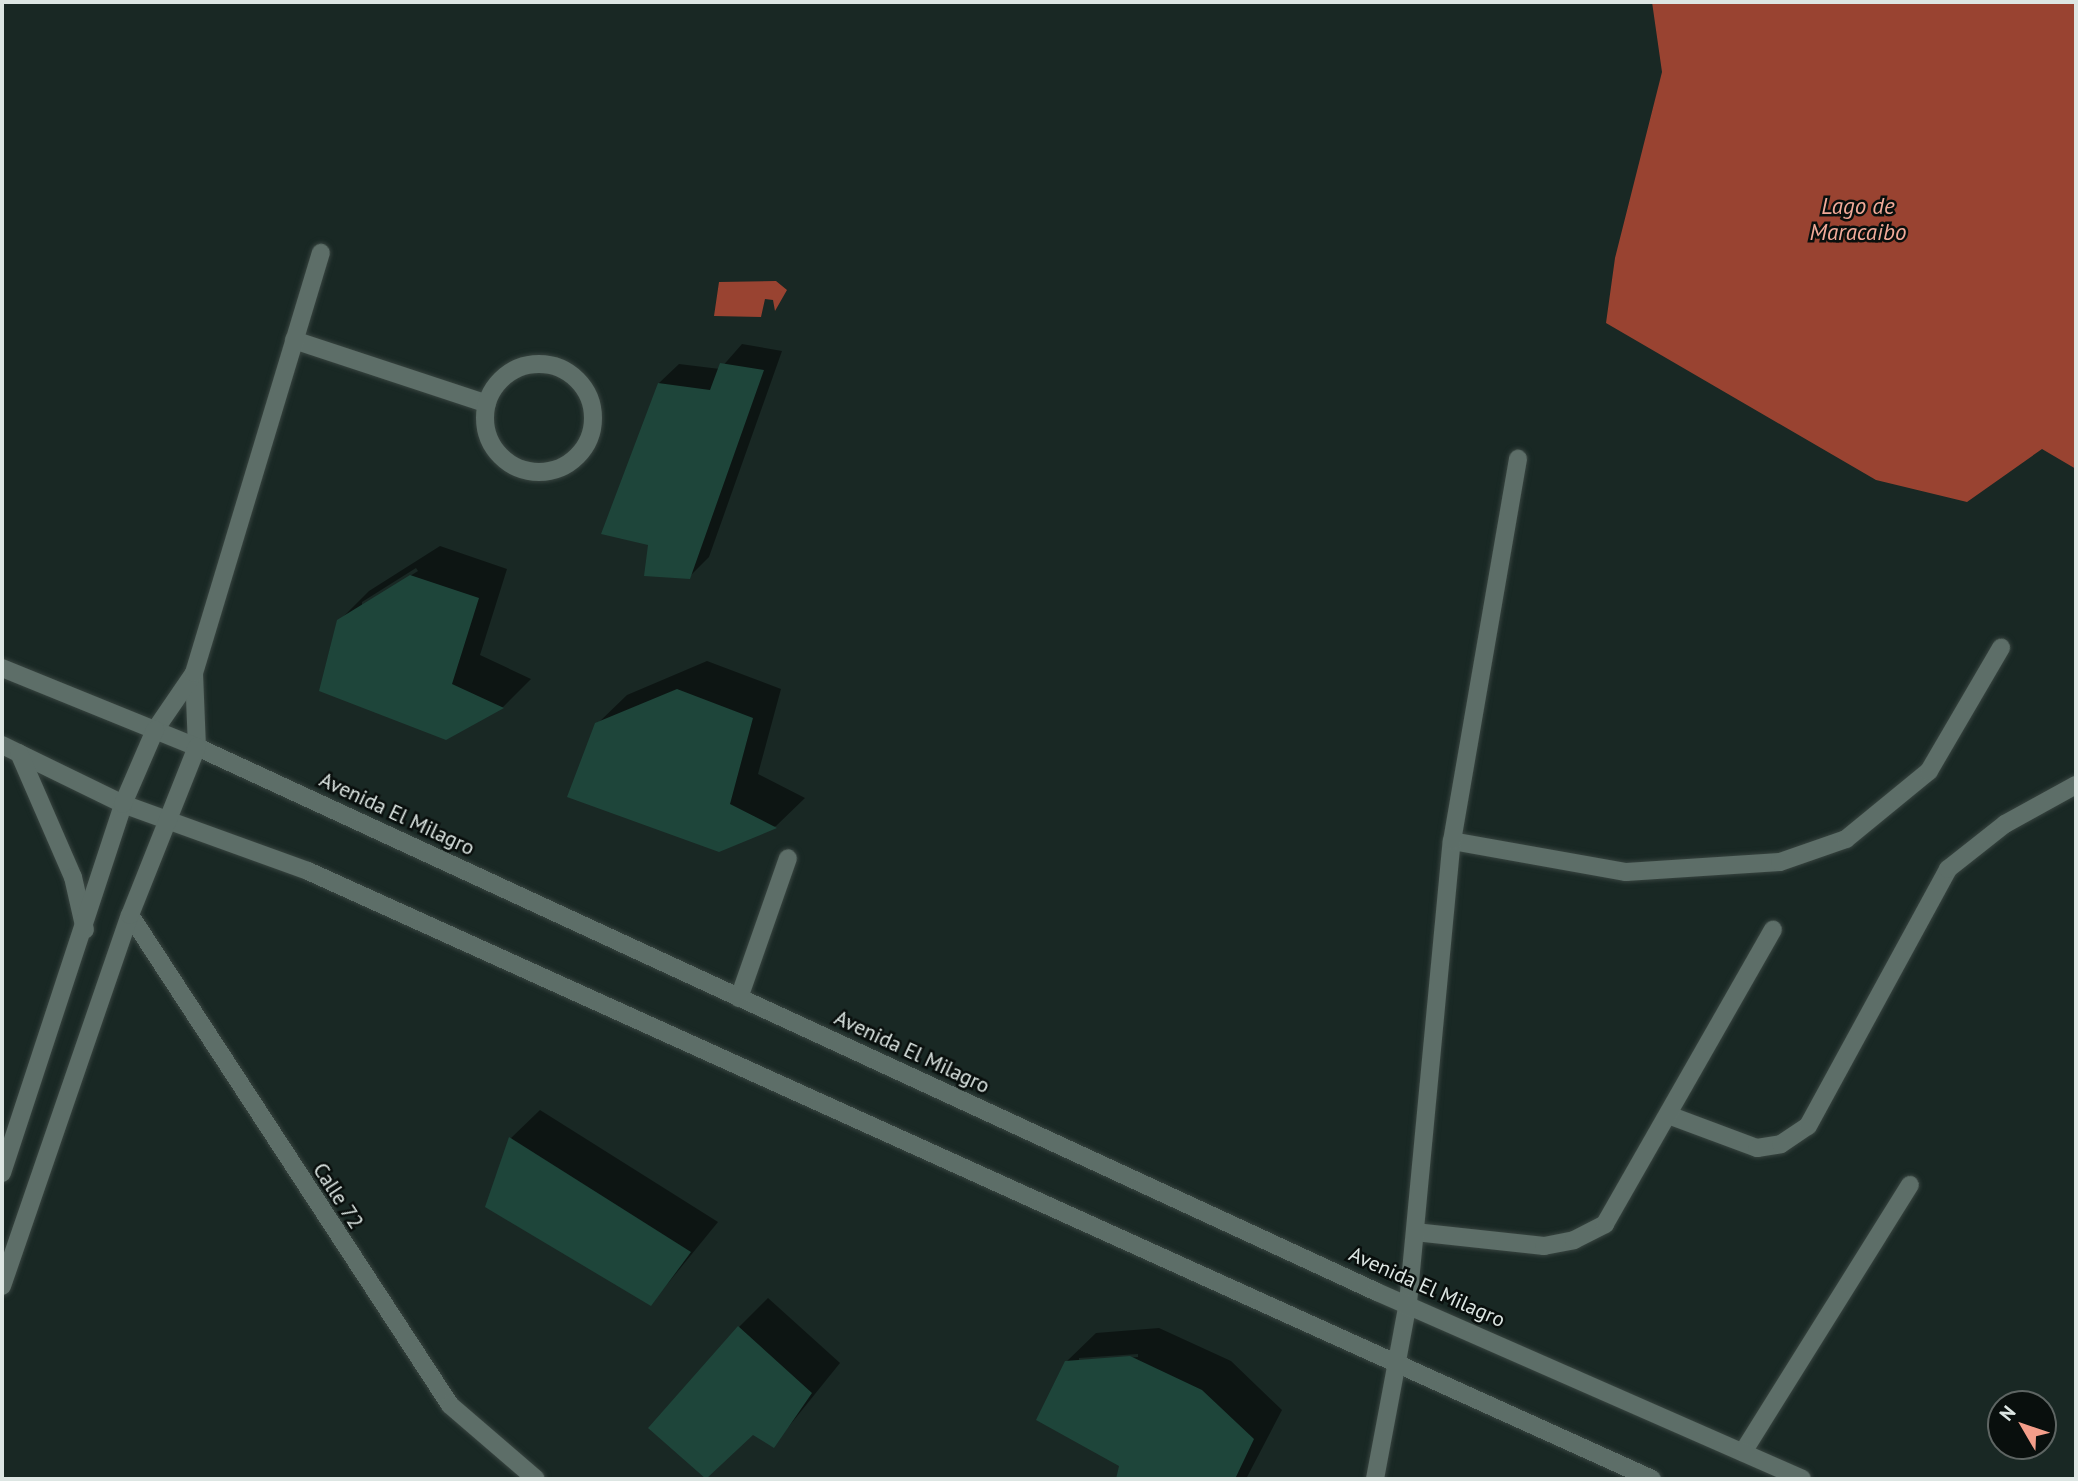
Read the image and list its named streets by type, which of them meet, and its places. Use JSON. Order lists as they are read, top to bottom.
{
  "streets": {
    "street": ["Avenida El Milagro", "Calle 72"]
  },
  "water": ["Lago de Maracaibo"],
  "north": "top left"
}
